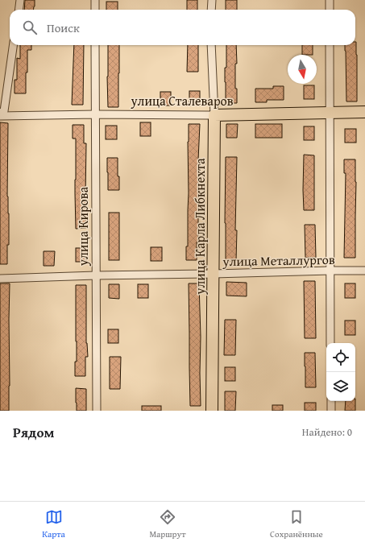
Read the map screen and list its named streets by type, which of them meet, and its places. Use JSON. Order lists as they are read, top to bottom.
{
  "streets": {
    "main road": ["улица Сталеваров", "улица Карла Либкнехта"],
    "street": ["улица Кирова", "улица Металлургов"]
  },
  "crossings": [
    ["улица Сталеваров", "улица Кирова"],
    ["улица Сталеваров", "улица Карла Либкнехта"],
    ["улица Кирова", "улица Металлургов"],
    ["улица Карла Либкнехта", "улица Металлургов"]
  ],
  "north": "bottom",
  "page": {
    "search": "Поиск",
    "heading": ["Рядом", "Найдено: 0"],
    "nav": ["Карта", "Маршрут", "Сохранённые"]
  }
}
